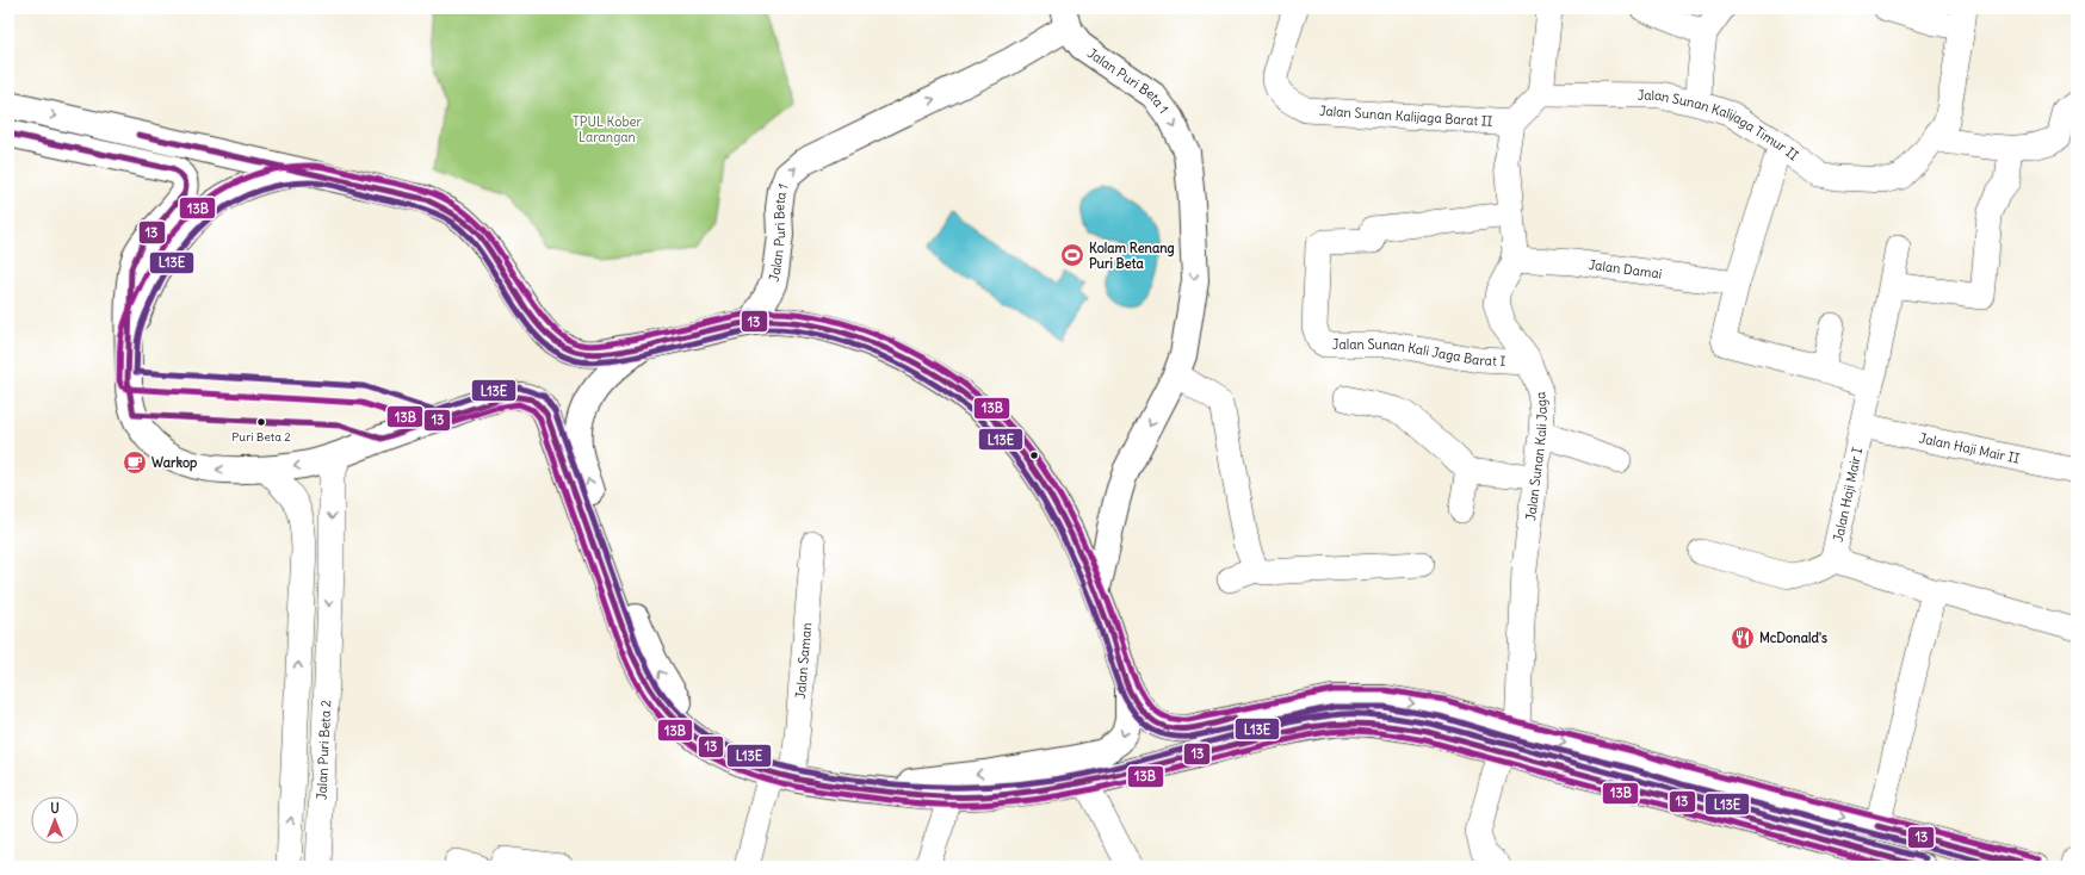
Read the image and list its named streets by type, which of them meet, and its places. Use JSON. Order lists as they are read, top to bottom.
{
  "streets": {
    "main road": ["Jalan Puri Beta 1"],
    "street": [
      "Jalan Sunan Kalijaga Barat II",
      "Jalan Sunan Kalijaga Timur II",
      "Jalan Damai",
      "Jalan Sunan Kali Jaga Barat I",
      "Jalan Haji Mair II",
      "Jalan Sunan Kali Jaga",
      "Jalan Haji Mair I",
      "Jalan Saman",
      "Jalan Puri Beta 2"
    ]
  },
  "crossings": [
    ["Jalan Sunan Kalijaga Barat II", "Jalan Sunan Kali Jaga"],
    ["Jalan Damai", "Jalan Sunan Kali Jaga"],
    ["Jalan Sunan Kali Jaga Barat I", "Jalan Sunan Kali Jaga"],
    ["Jalan Haji Mair II", "Jalan Haji Mair I"]
  ],
  "parks": ["TPUL Kober Larangan"],
  "places": {
    "sports": ["Kolam Renang Puri Beta"],
    "other": ["Puri Beta 2"],
    "cafe": ["Warkop"],
    "restaurant": ["McDonald's"]
  },
  "lines": ["transit line 13", "transit line 13B", "transit line L13E"],
  "north": "top"
}
